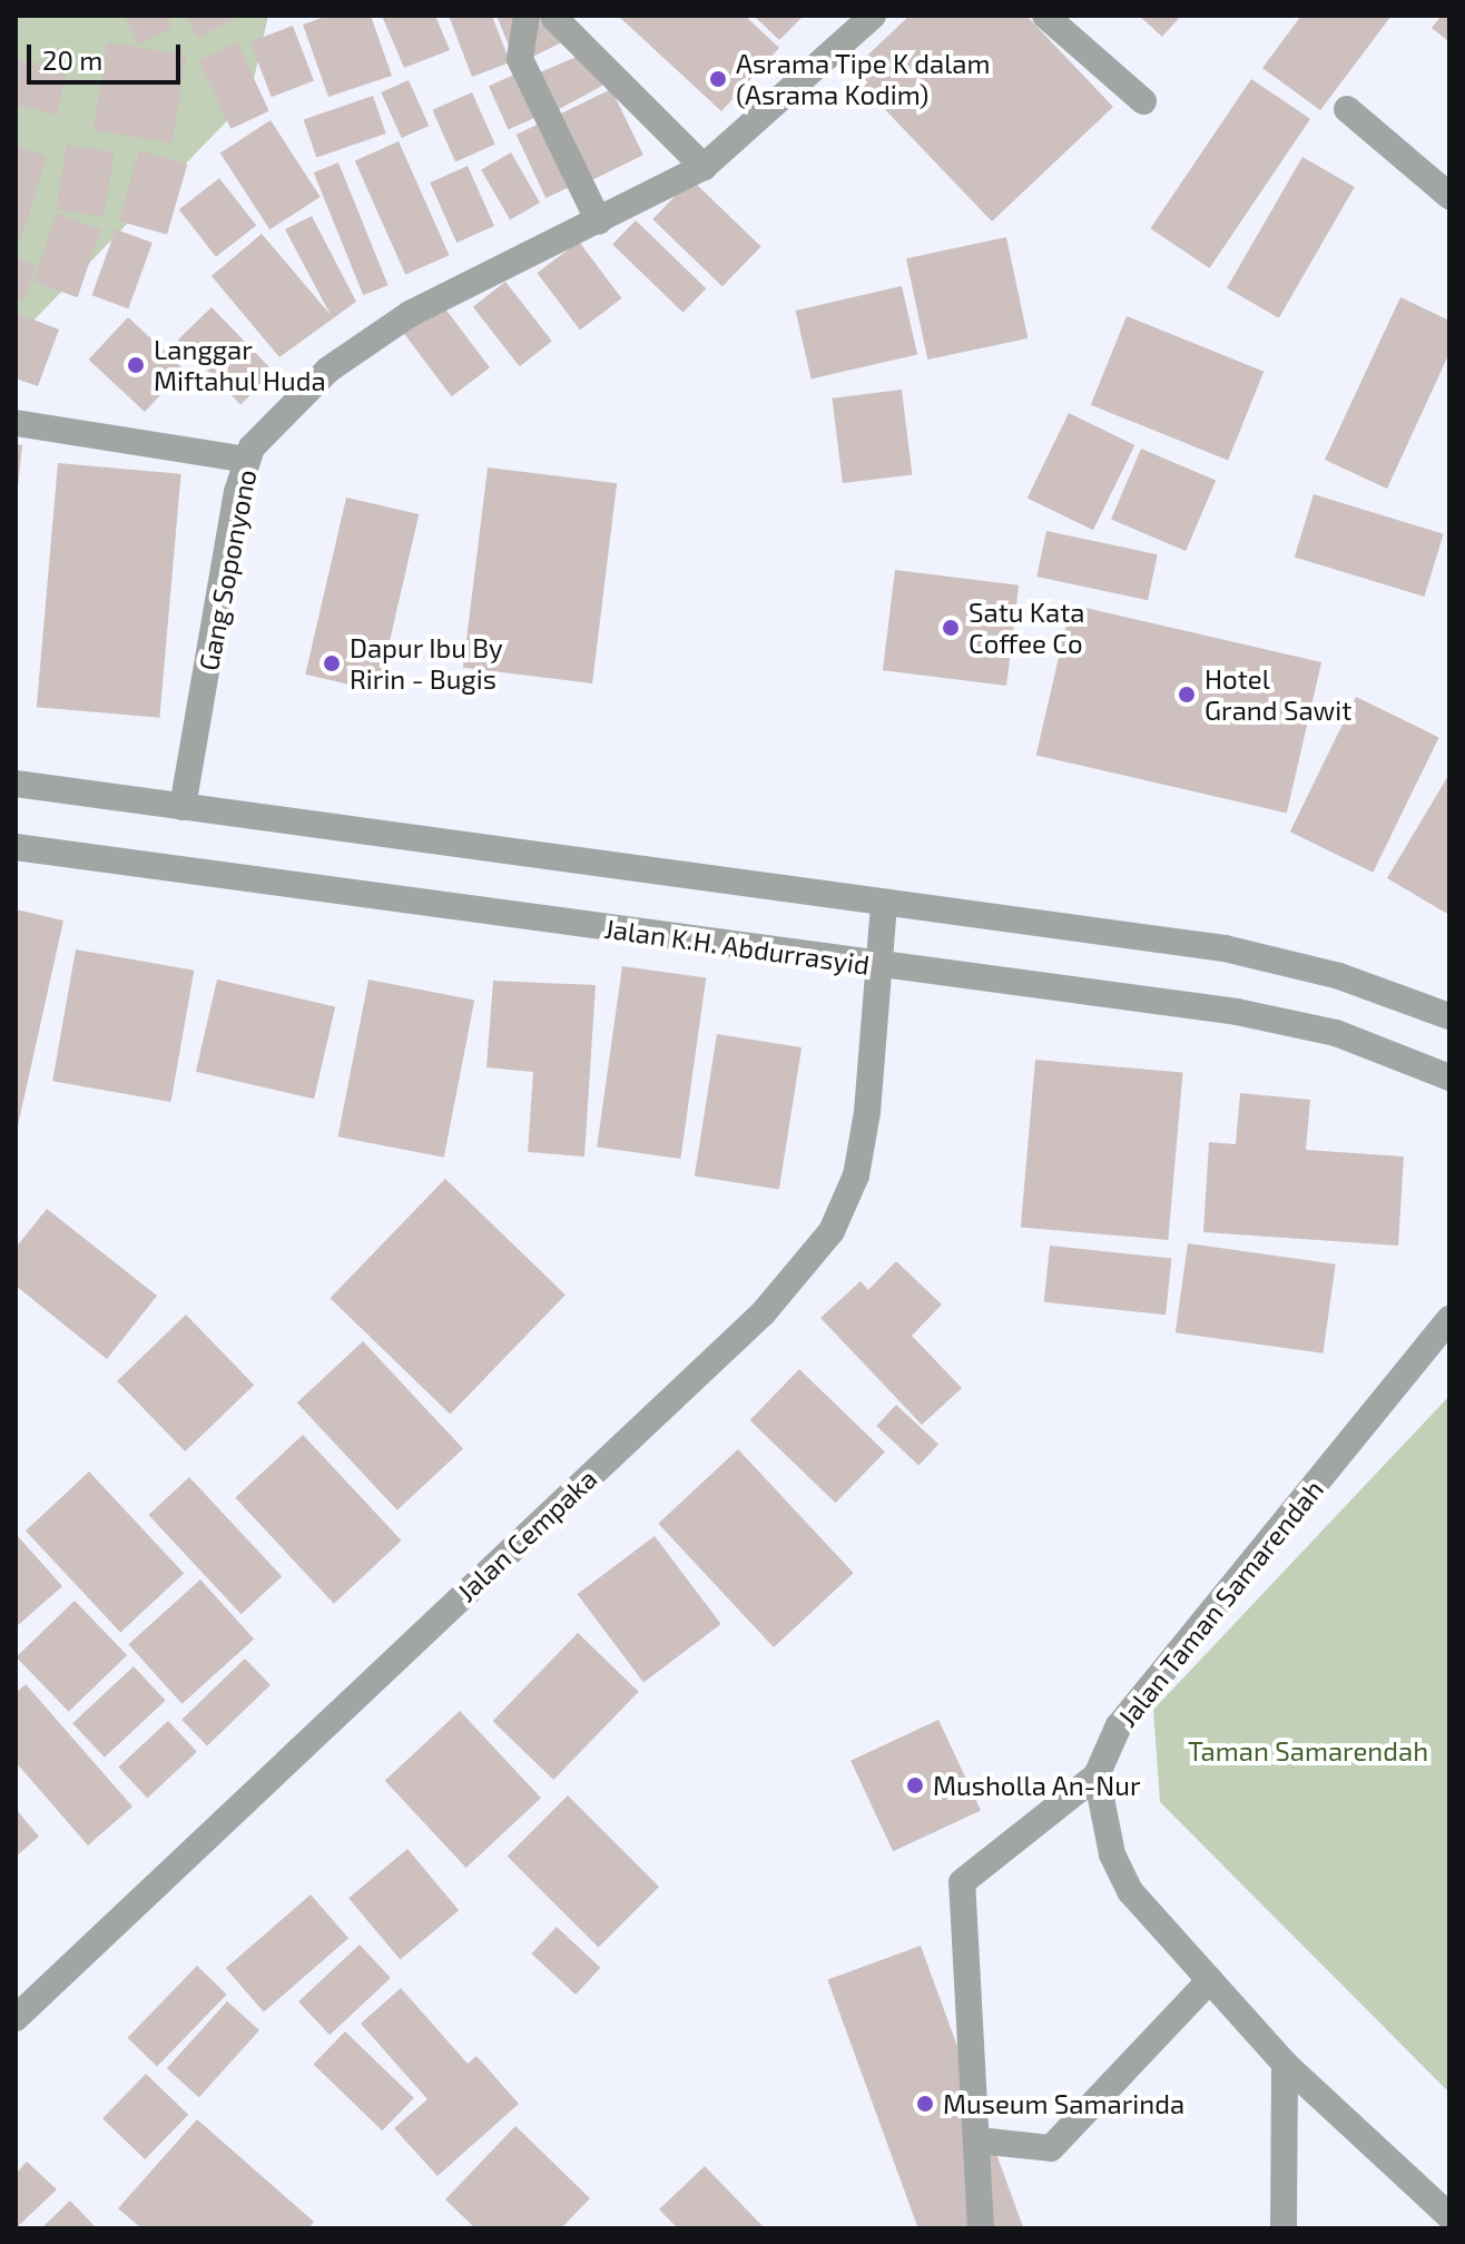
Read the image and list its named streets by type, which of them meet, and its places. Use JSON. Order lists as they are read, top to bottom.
{
  "streets": {
    "street": [
      "Gang Soponyono",
      "Jalan K.H. Abdurrasyid",
      "Jalan Cempaka",
      "Jalan Taman Samarendah"
    ]
  },
  "crossings": [
    ["Jalan K.H. Abdurrasyid", "Jalan Cempaka"]
  ],
  "parks": ["Taman Samarendah"],
  "places": [
    "Asrama Tipe K dalam (Asrama Kodim)",
    "Langgar Miftahul Huda",
    "Satu Kata Coffee Co",
    "Dapur Ibu By Ririn - Bugis",
    "Hotel Grand Sawit",
    "Musholla An-Nur",
    "Museum Samarinda"
  ],
  "scale_bar": "20 m"
}
